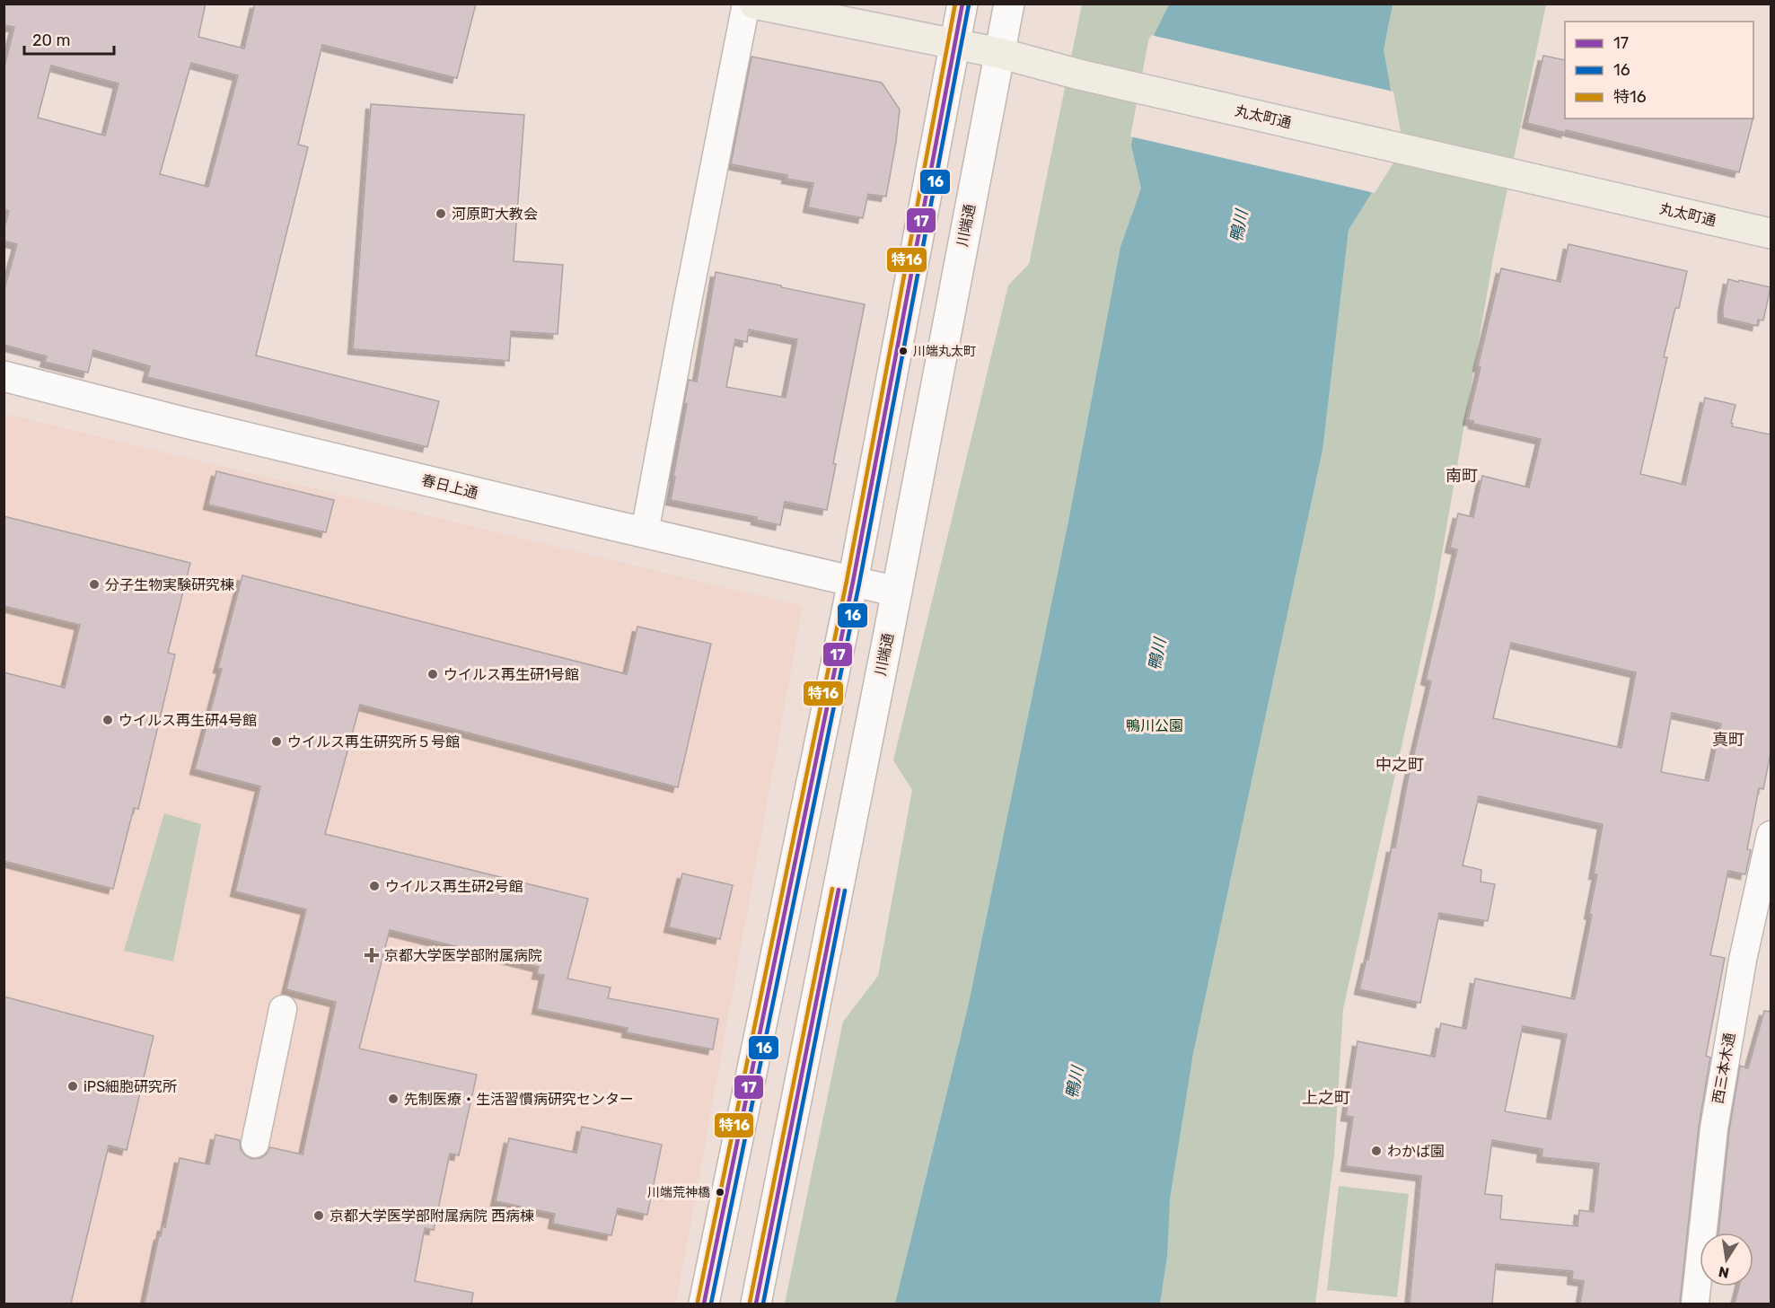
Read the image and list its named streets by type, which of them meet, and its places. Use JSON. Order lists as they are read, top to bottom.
{
  "streets": {
    "main road": ["丸太町通"],
    "street": ["川端通", "春日上通", "西三本木通"]
  },
  "crossings": [
    ["丸太町通", "川端通"],
    ["川端通", "春日上通"]
  ],
  "districts": [
    "南町",
    "真町",
    "中之町",
    "上之町"
  ],
  "water": ["鴨川"],
  "parks": ["鴨川公園"],
  "places": {
    "other": [
      "河原町大教会",
      "川端丸太町",
      "分子生物実験研究棟",
      "ウイルス再生研1号館",
      "ウイルス再生研4号館",
      "ウイルス再生研究所５号館",
      "ウイルス再生研2号館",
      "iPS細胞研究所",
      "先制医療・生活習慣病研究センター",
      "わかば園",
      "川端荒神橋",
      "京都大学医学部附属病院 西病棟"
    ],
    "health": ["京都大学医学部附属病院"]
  },
  "lines": ["transit line 17", "transit line 特16", "transit line 16"],
  "legend": ["17", "16", "特16"],
  "scale_bar": "20 m",
  "north": "bottom"
}
